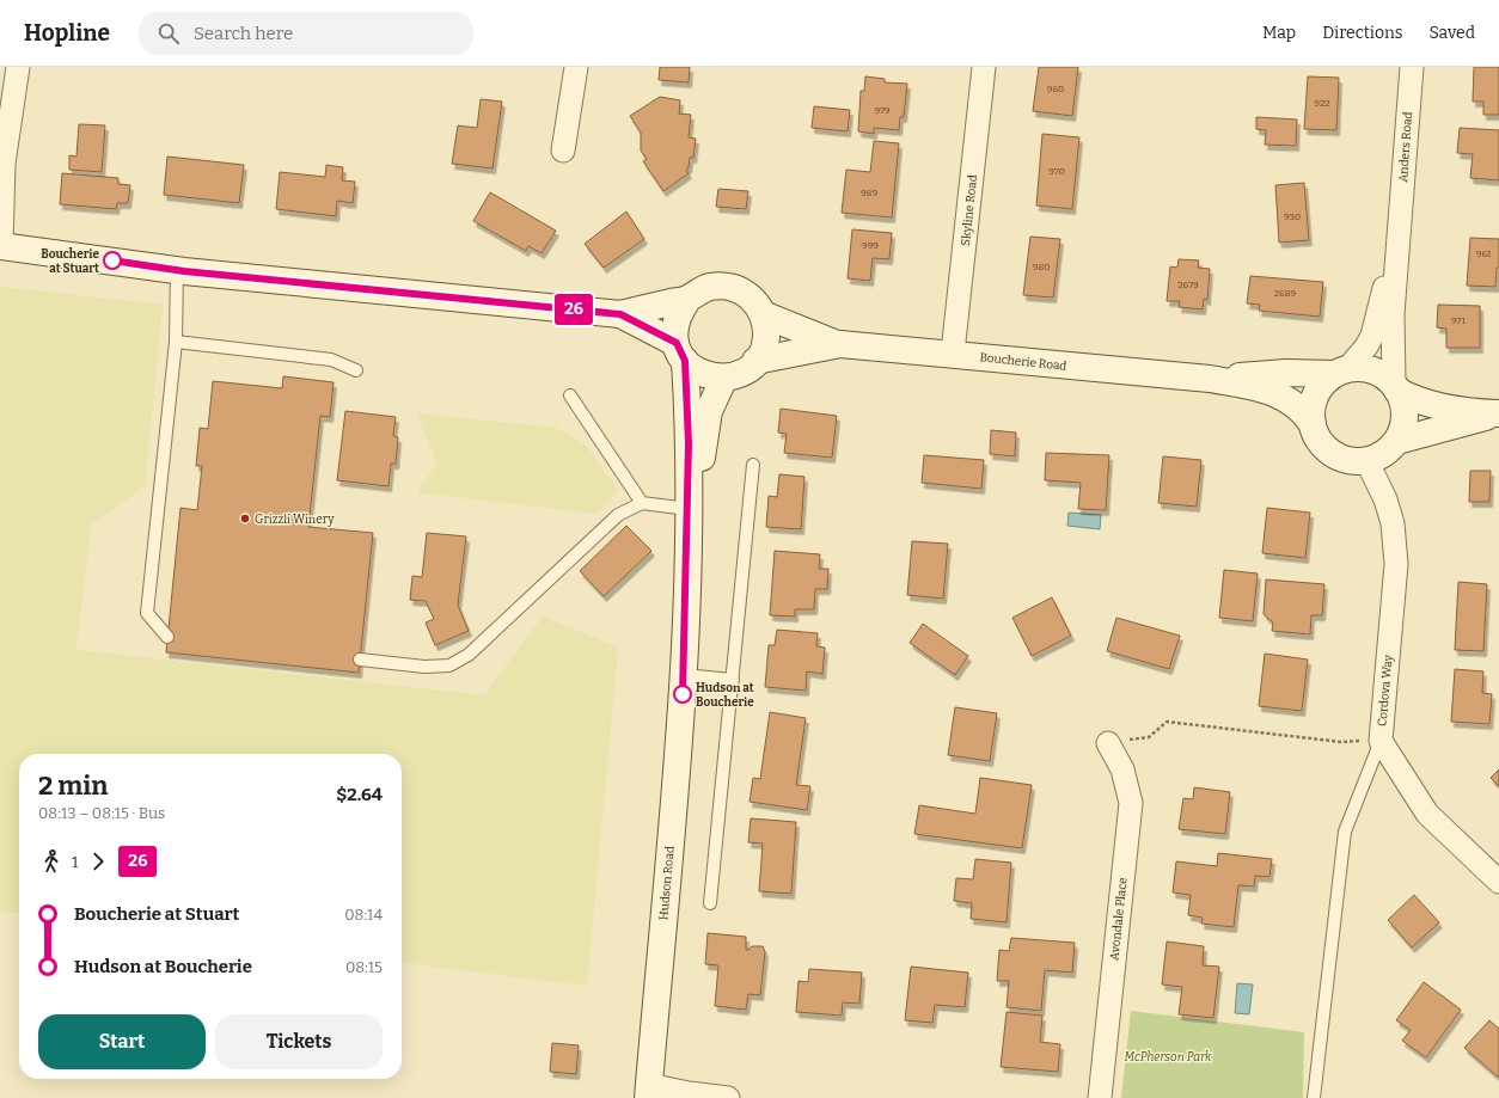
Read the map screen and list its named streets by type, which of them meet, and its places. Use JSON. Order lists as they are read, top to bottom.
{
  "streets": {
    "main road": ["Boucherie Road", "Hudson Road"],
    "street": [
      "Anders Road",
      "Skyline Road",
      "Cordova Way",
      "Avondale Place"
    ]
  },
  "crossings": [
    ["Anders Road", "Boucherie Road"],
    ["Anders Road", "Cordova Way"],
    ["Skyline Road", "Boucherie Road"],
    ["Boucherie Road", "Cordova Way"],
    ["Boucherie Road", "Hudson Road"]
  ],
  "parks": ["McPherson Park"],
  "places": ["Boucherie at Stuart", "Grizzli Winery", "Hudson at Boucherie"],
  "lines": ["bus line 26"],
  "house_numbers": [
    "960",
    "922",
    "979",
    "970",
    "989",
    "930",
    "999",
    "961",
    "980",
    "2679",
    "2689",
    "971"
  ],
  "page": {
    "header": "Hopline",
    "search": "Search here",
    "nav": ["Map", "Directions", "Saved"],
    "on_map": "26",
    "heading": ["2 min", "08:13 – 08:15 · Bus", "$2.64"],
    "legs": ["1", "26"],
    "list": [
      {
        "name": "Boucherie at Stuart",
        "value": "08:14"
      },
      {
        "name": "Hudson at Boucherie",
        "value": "08:15"
      }
    ],
    "buttons": ["Start", "Tickets"]
  }
}
